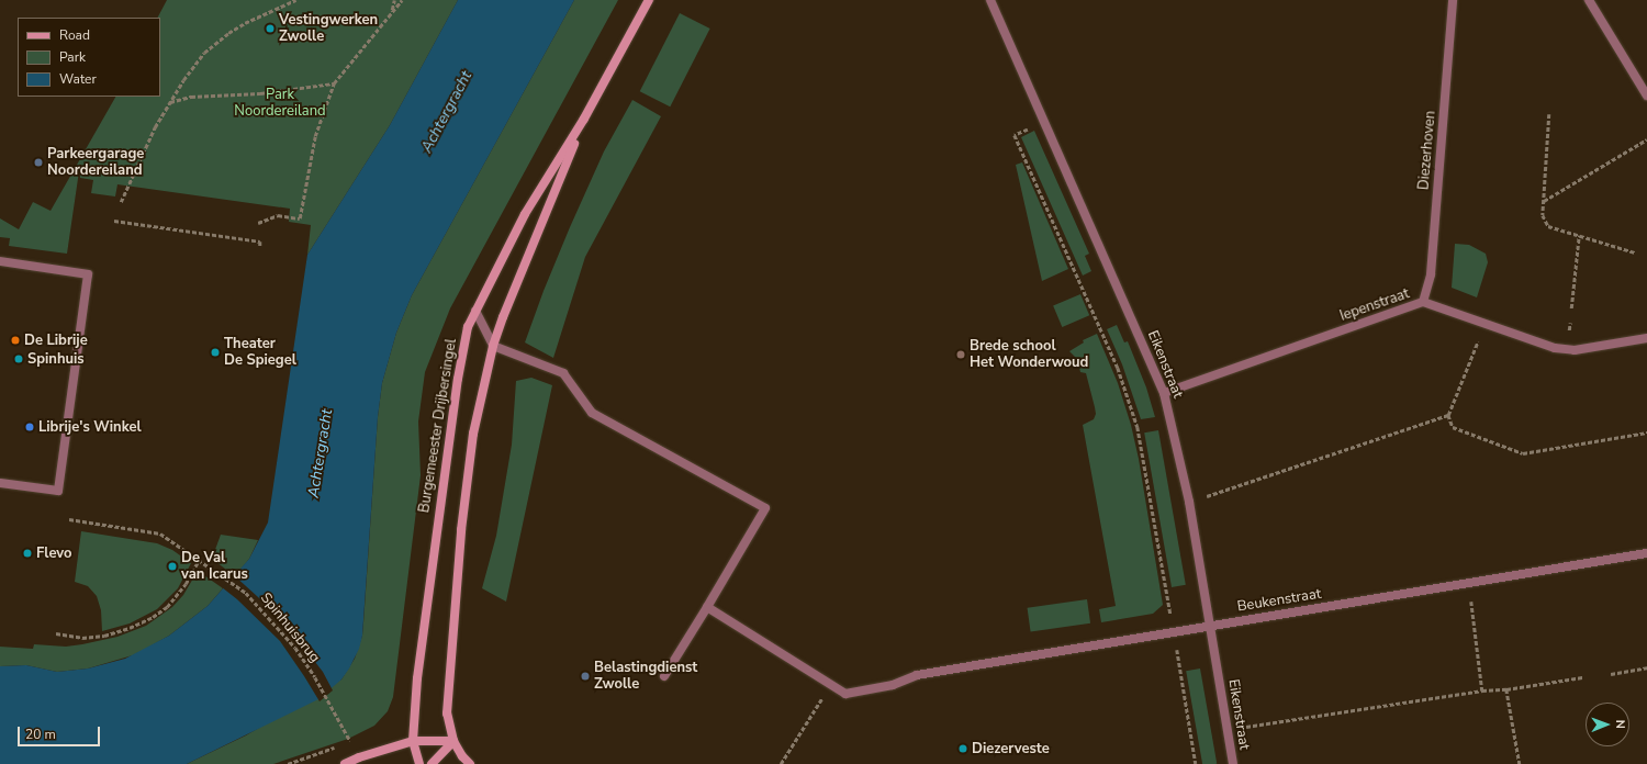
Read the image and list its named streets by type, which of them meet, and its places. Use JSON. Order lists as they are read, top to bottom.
{
  "streets": {
    "main road": ["Burgemeester Drijbersingel"],
    "street": [
      "Diezerhoven",
      "Iepenstraat",
      "Eikenstraat",
      "Beukenstraat"
    ],
    "path": ["Spinhuisbrug"]
  },
  "crossings": [
    ["Diezerhoven", "Iepenstraat"],
    ["Iepenstraat", "Eikenstraat"],
    ["Eikenstraat", "Beukenstraat"]
  ],
  "water": ["Achtergracht"],
  "parks": ["Park Noordereiland"],
  "places": [
    "Vestingwerken Zwolle",
    "Parkeergarage Noordereiland",
    "De Librije",
    "Theater De Spiegel",
    "Brede school Het Wonderwoud",
    "Spinhuis",
    "Librije's Winkel",
    "Flevo",
    "De Val van Icarus",
    "Belastingdienst Zwolle",
    "Diezerveste"
  ],
  "legend": ["Road", "Park", "Water"],
  "scale_bar": "20 m",
  "north": "right"
}
